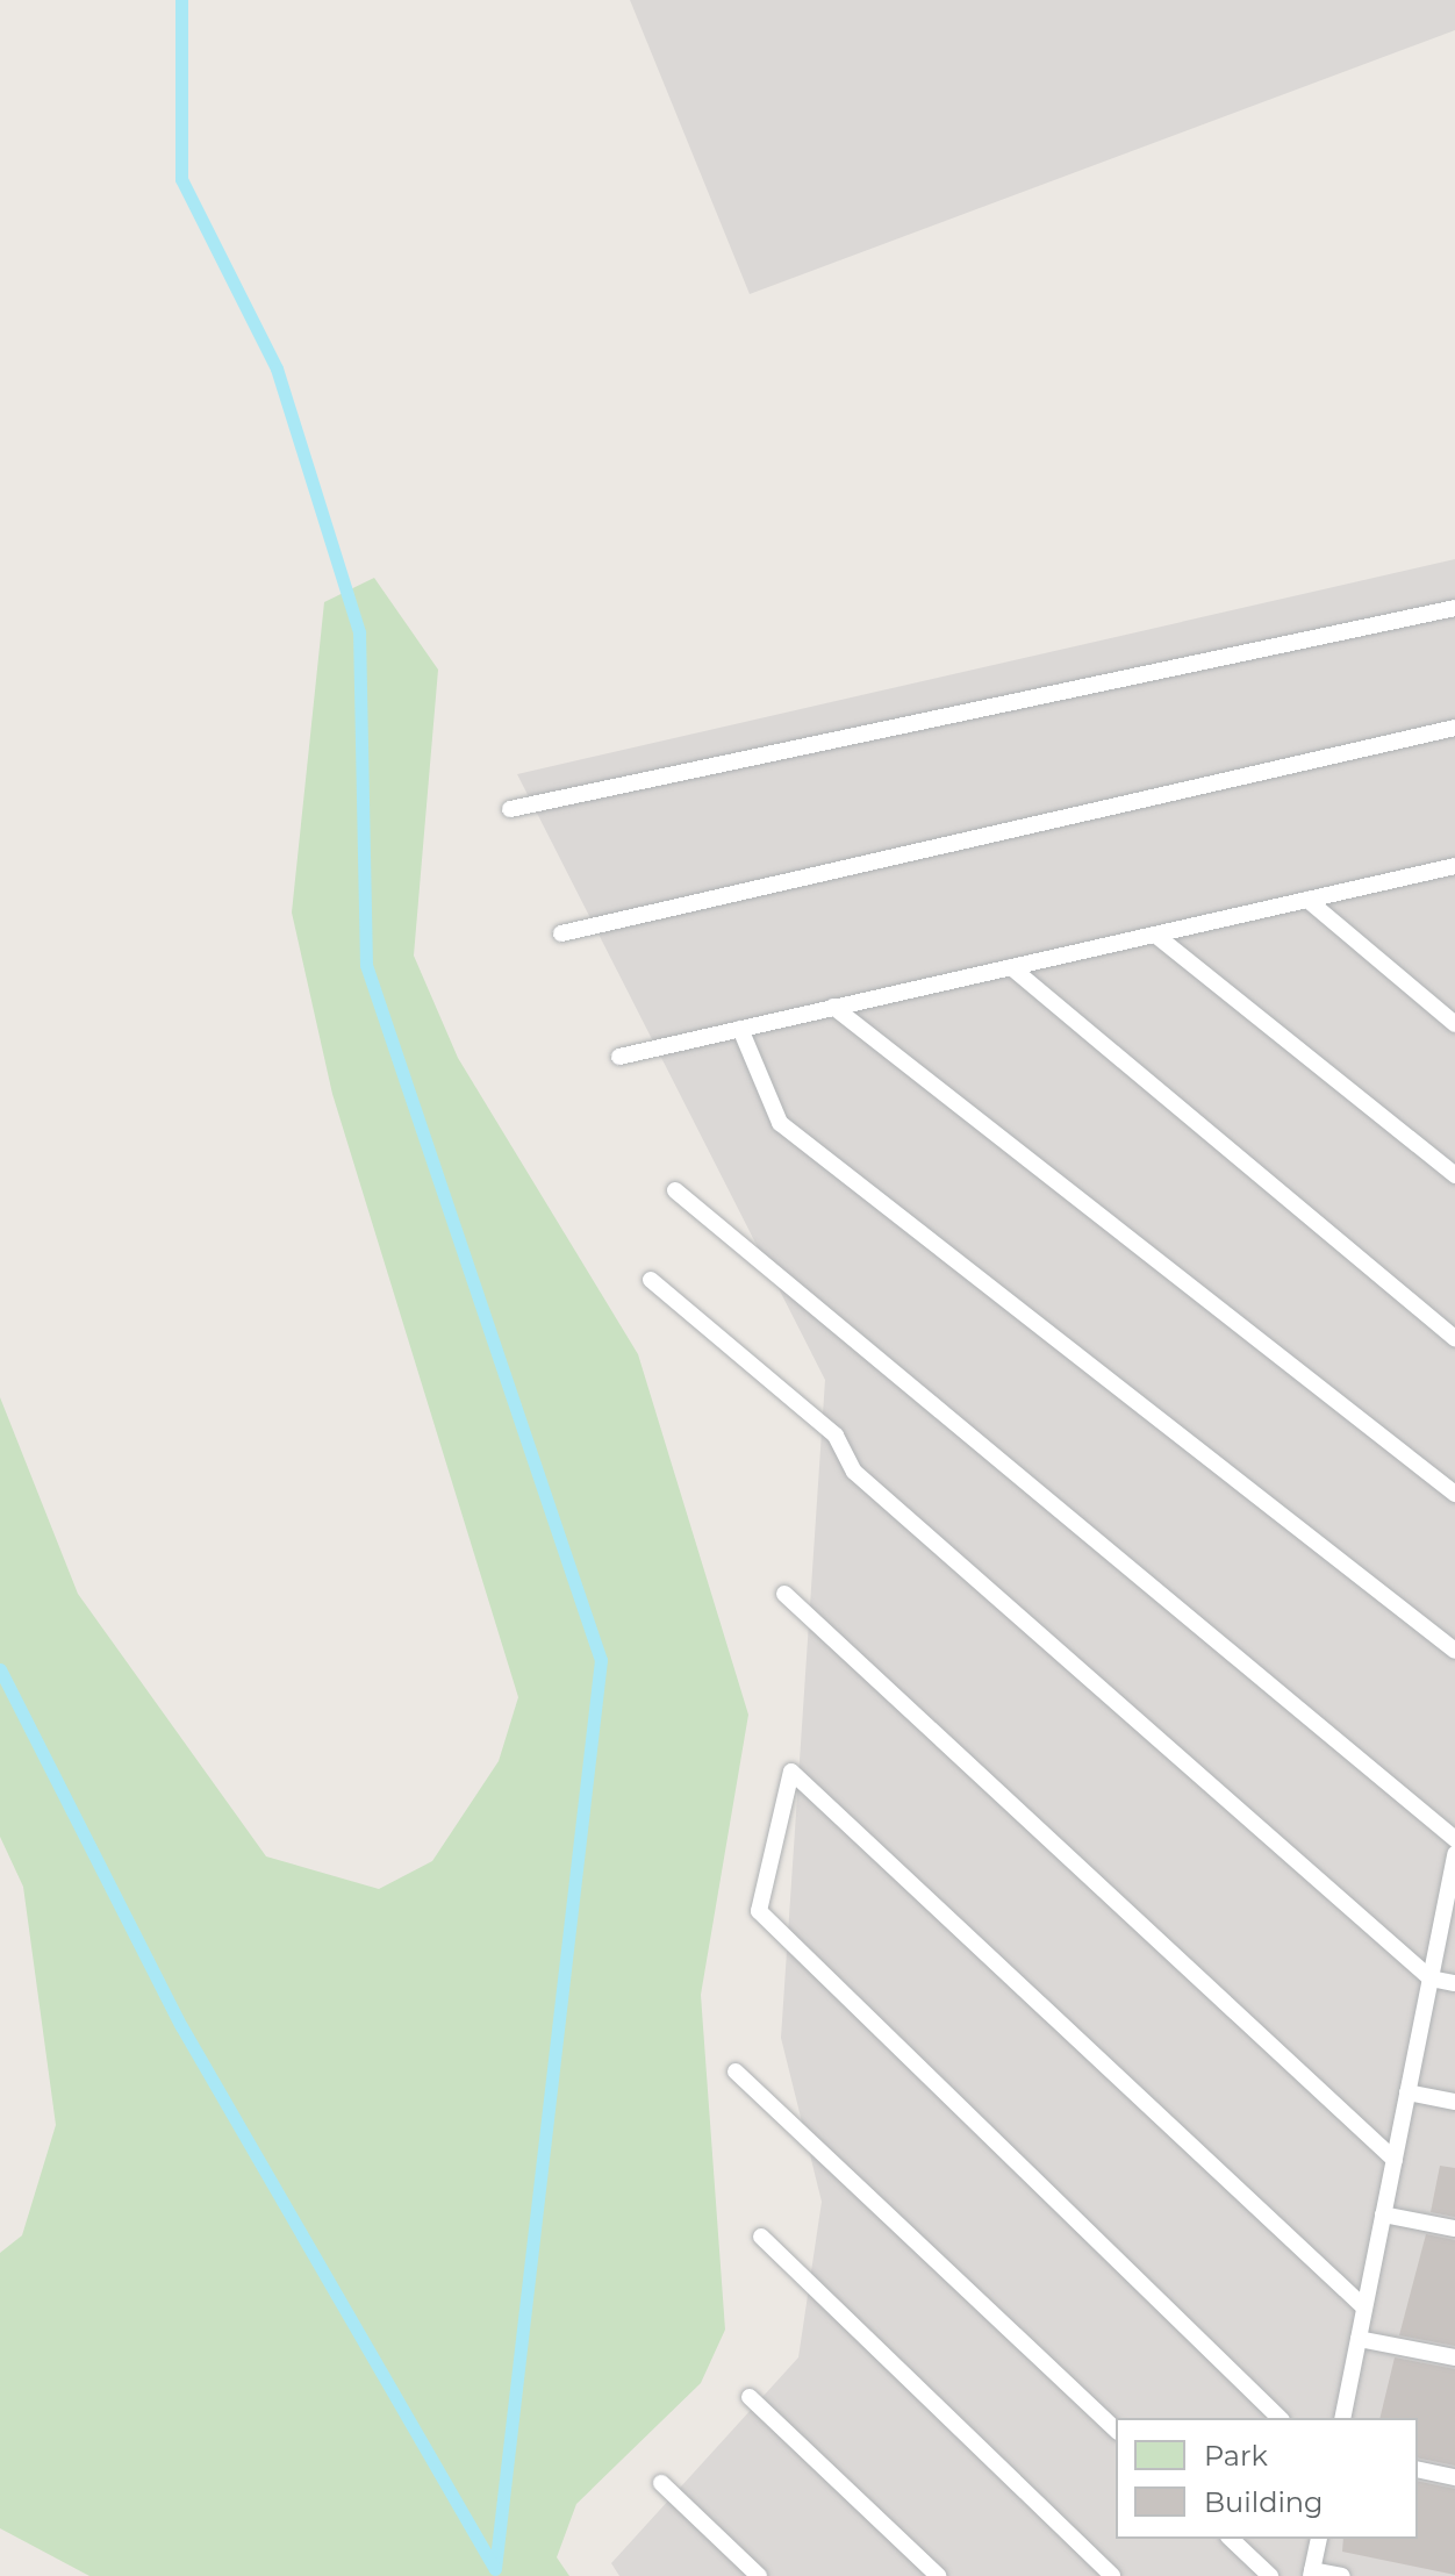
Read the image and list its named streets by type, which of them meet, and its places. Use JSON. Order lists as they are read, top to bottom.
{
  "legend": ["Park", "Building"]
}
